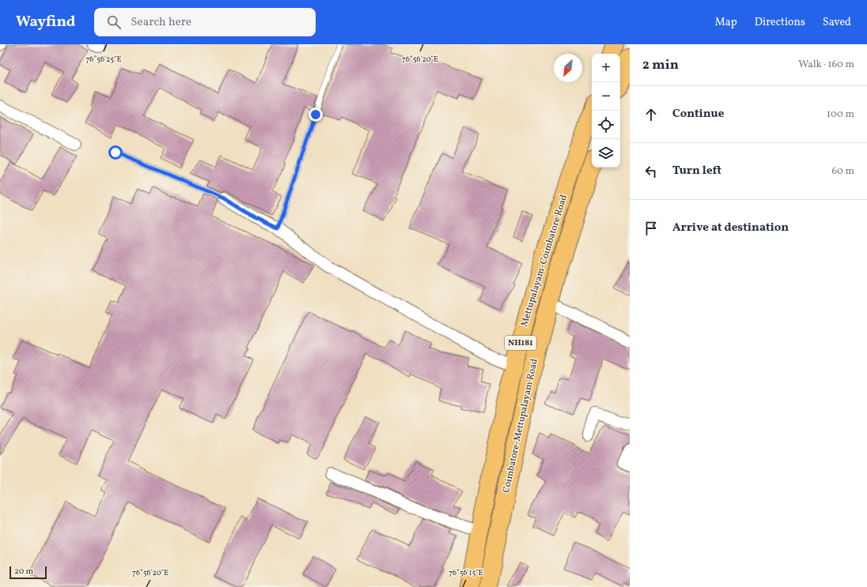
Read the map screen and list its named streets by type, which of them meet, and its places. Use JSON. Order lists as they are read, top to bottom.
{
  "streets": {
    "highway": ["Mettupalayam-Coimbatore Road", "NH181", "Coimbatore-Mettupalayam Road"]
  },
  "scale_bar": "20 m",
  "north": "bottom left",
  "page": {
    "header": "Wayfind",
    "search": "Search here",
    "nav": ["Map", "Directions", "Saved"],
    "heading": ["2 min", "Walk · 160 m"],
    "map_buttons": ["+", "−"],
    "list": [
      ["Continue", "100 m"],
      ["Turn left", "60 m"],
      "Arrive at destination"
    ],
    "scale": "20 m"
  },
  "coordinates": ["76°56'25\"E", "76°56'20\"E", "76°56'15\"E"]
}
